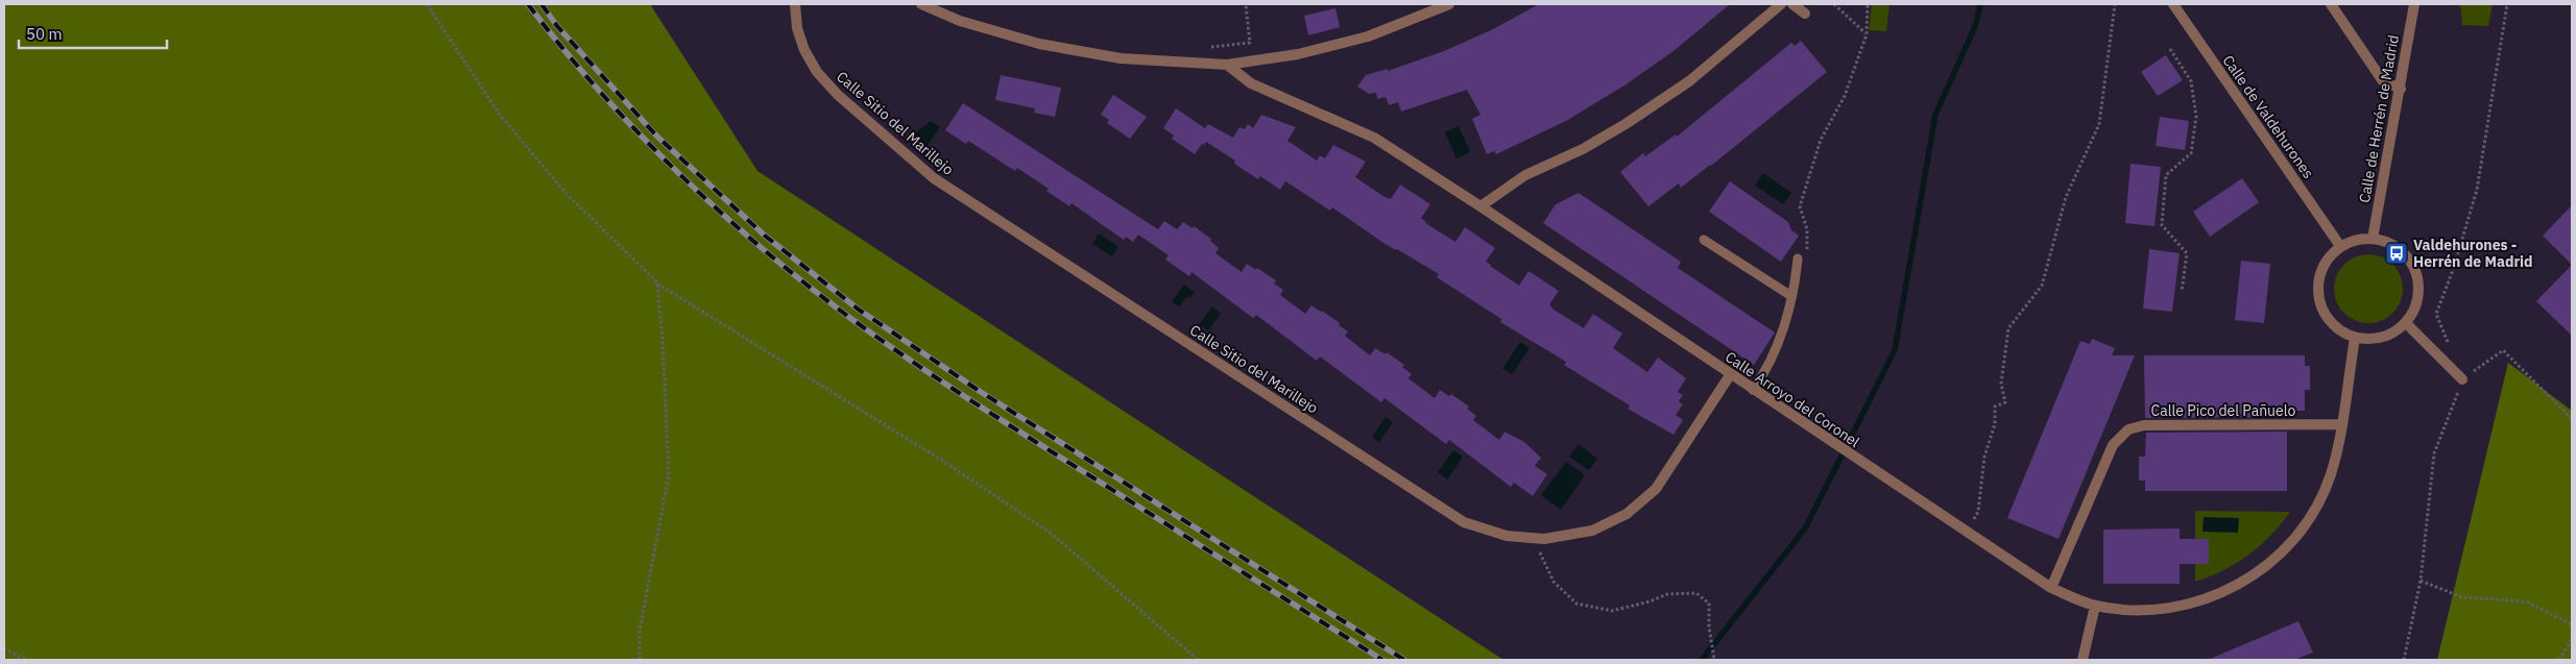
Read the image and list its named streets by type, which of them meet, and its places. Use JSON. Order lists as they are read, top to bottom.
{
  "streets": {
    "street": [
      "Calle de Valdehurones",
      "Calle de Herrén de Madrid",
      "Calle Sitio del Marillejo",
      "Calle Arroyo del Coronel",
      "Calle Pico del Pañuelo"
    ]
  },
  "crossings": [
    ["Calle de Valdehurones", "Calle de Herrén de Madrid"],
    ["Calle de Valdehurones", "Calle Arroyo del Coronel"],
    ["Calle de Herrén de Madrid", "Calle Arroyo del Coronel"],
    ["Calle Sitio del Marillejo", "Calle Arroyo del Coronel"],
    ["Calle Arroyo del Coronel", "Calle Pico del Pañuelo"]
  ],
  "places": {
    "bus stop": ["Valdehurones - Herrén de Madrid"]
  },
  "scale_bar": "50 m"
}
